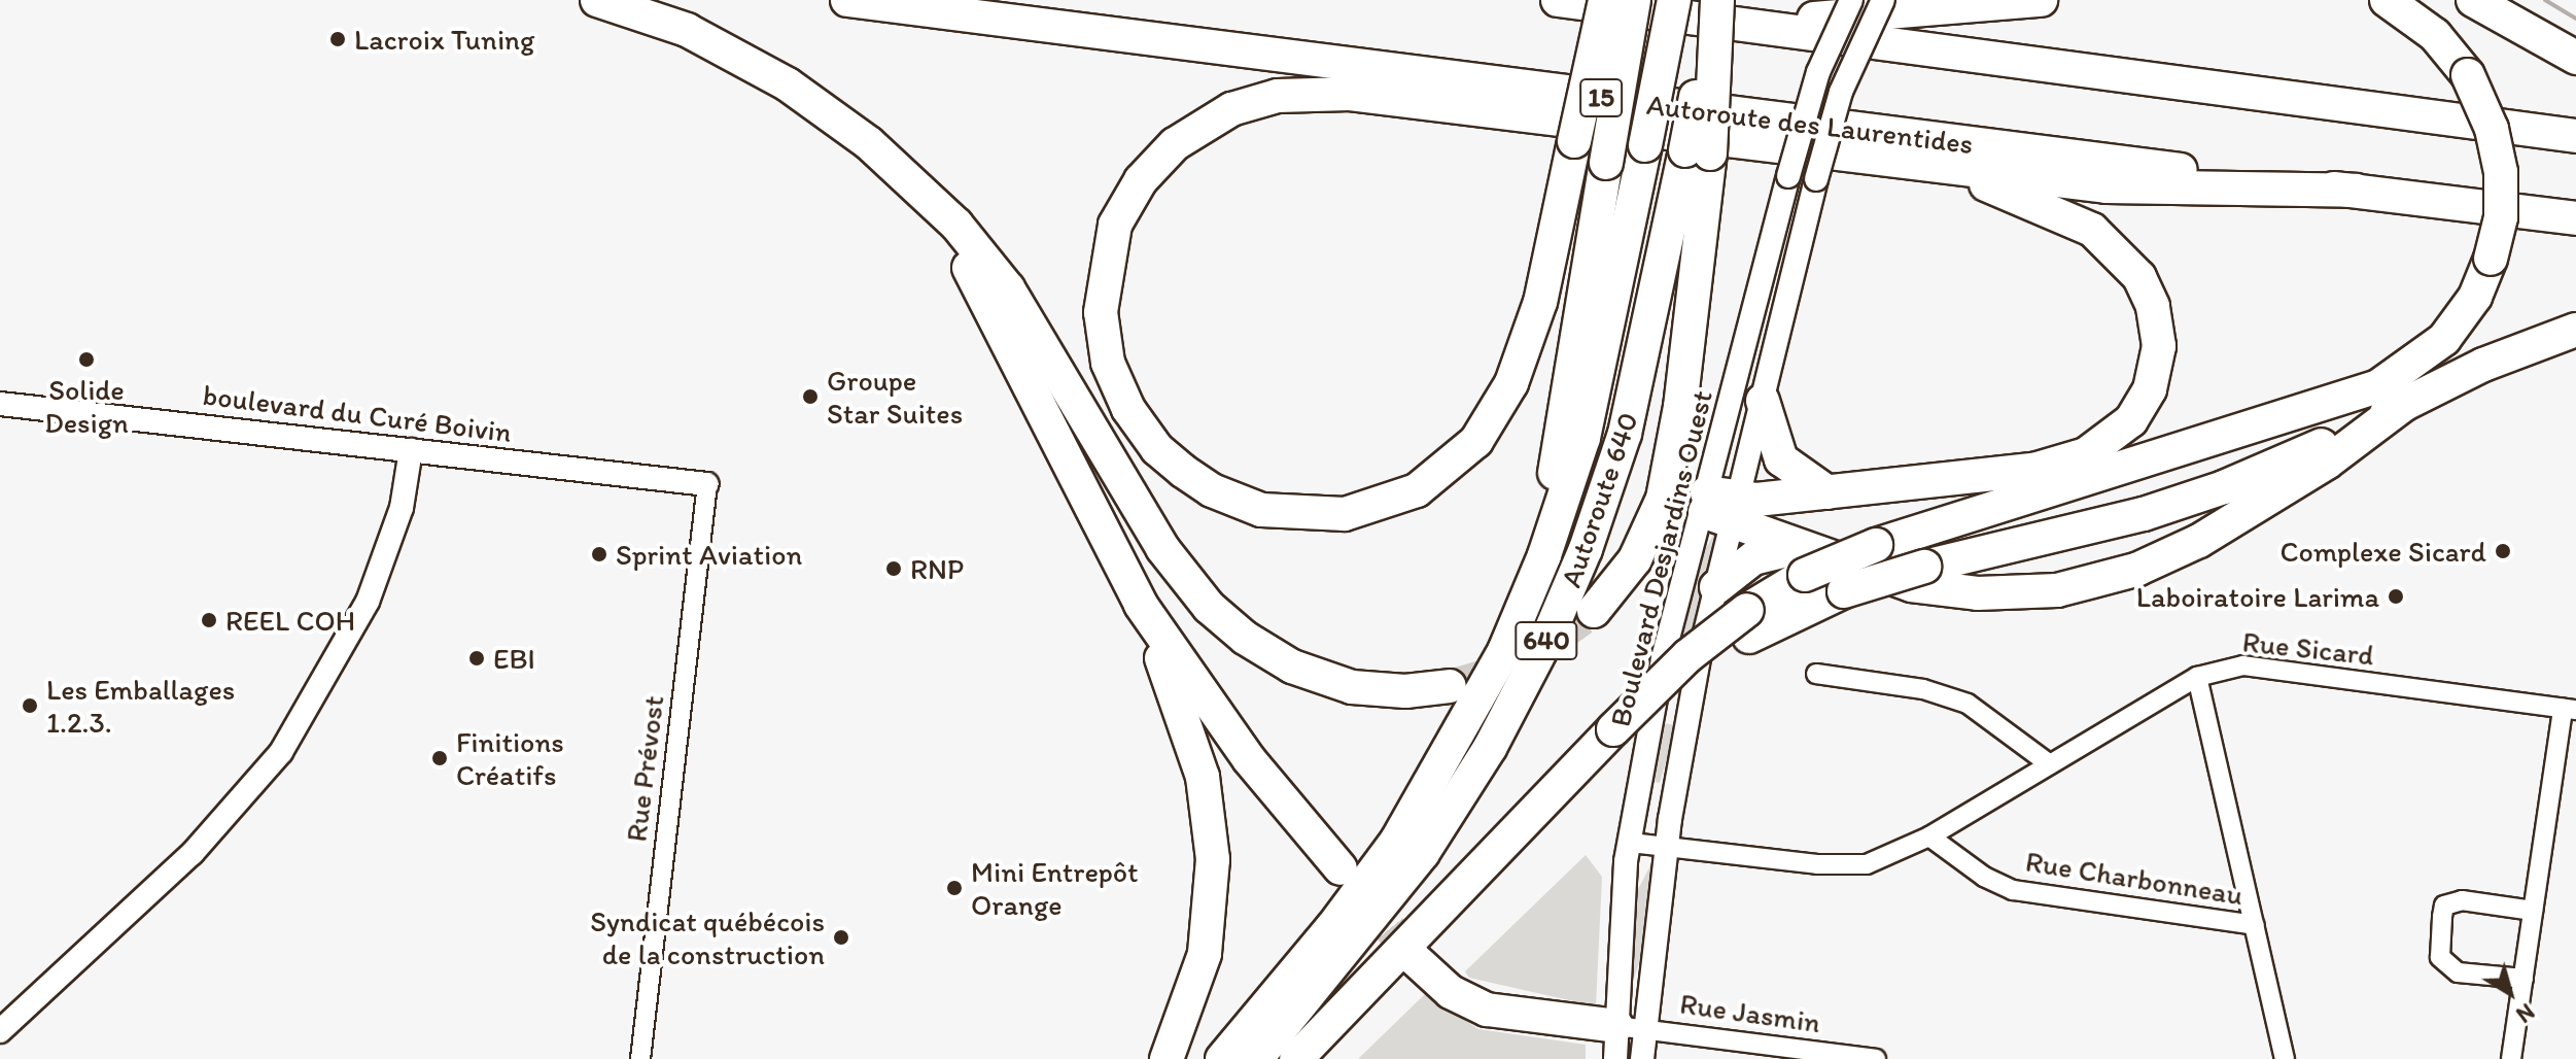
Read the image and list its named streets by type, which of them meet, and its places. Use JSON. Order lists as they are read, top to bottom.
{
  "streets": {
    "highway": [
      "15",
      "Autoroute des Laurentides",
      "Autoroute 640",
      "640"
    ],
    "street": [
      "boulevard du Curé Boivin",
      "Boulevard Desjardins Ouest",
      "Rue Sicard",
      "Rue Prévost",
      "Rue Charbonneau",
      "Rue Jasmin"
    ]
  },
  "crossings": [
    ["boulevard du Curé Boivin", "Rue Prévost"],
    ["Boulevard Desjardins Ouest", "Rue Jasmin"],
    ["Rue Sicard", "Rue Charbonneau"]
  ],
  "places": [
    "Lacroix Tuning",
    "Solide Design",
    "Groupe Star Suites",
    "Complexe Sicard",
    "Sprint Aviation",
    "RNP",
    "Laboiratoire Larima",
    "REEL COH",
    "EBI",
    "Les Emballages 1.2.3.",
    "Finitions Créatifs",
    "Mini Entrepôt Orange",
    "Syndicat québécois de la construction"
  ],
  "north": "bottom right"
}
